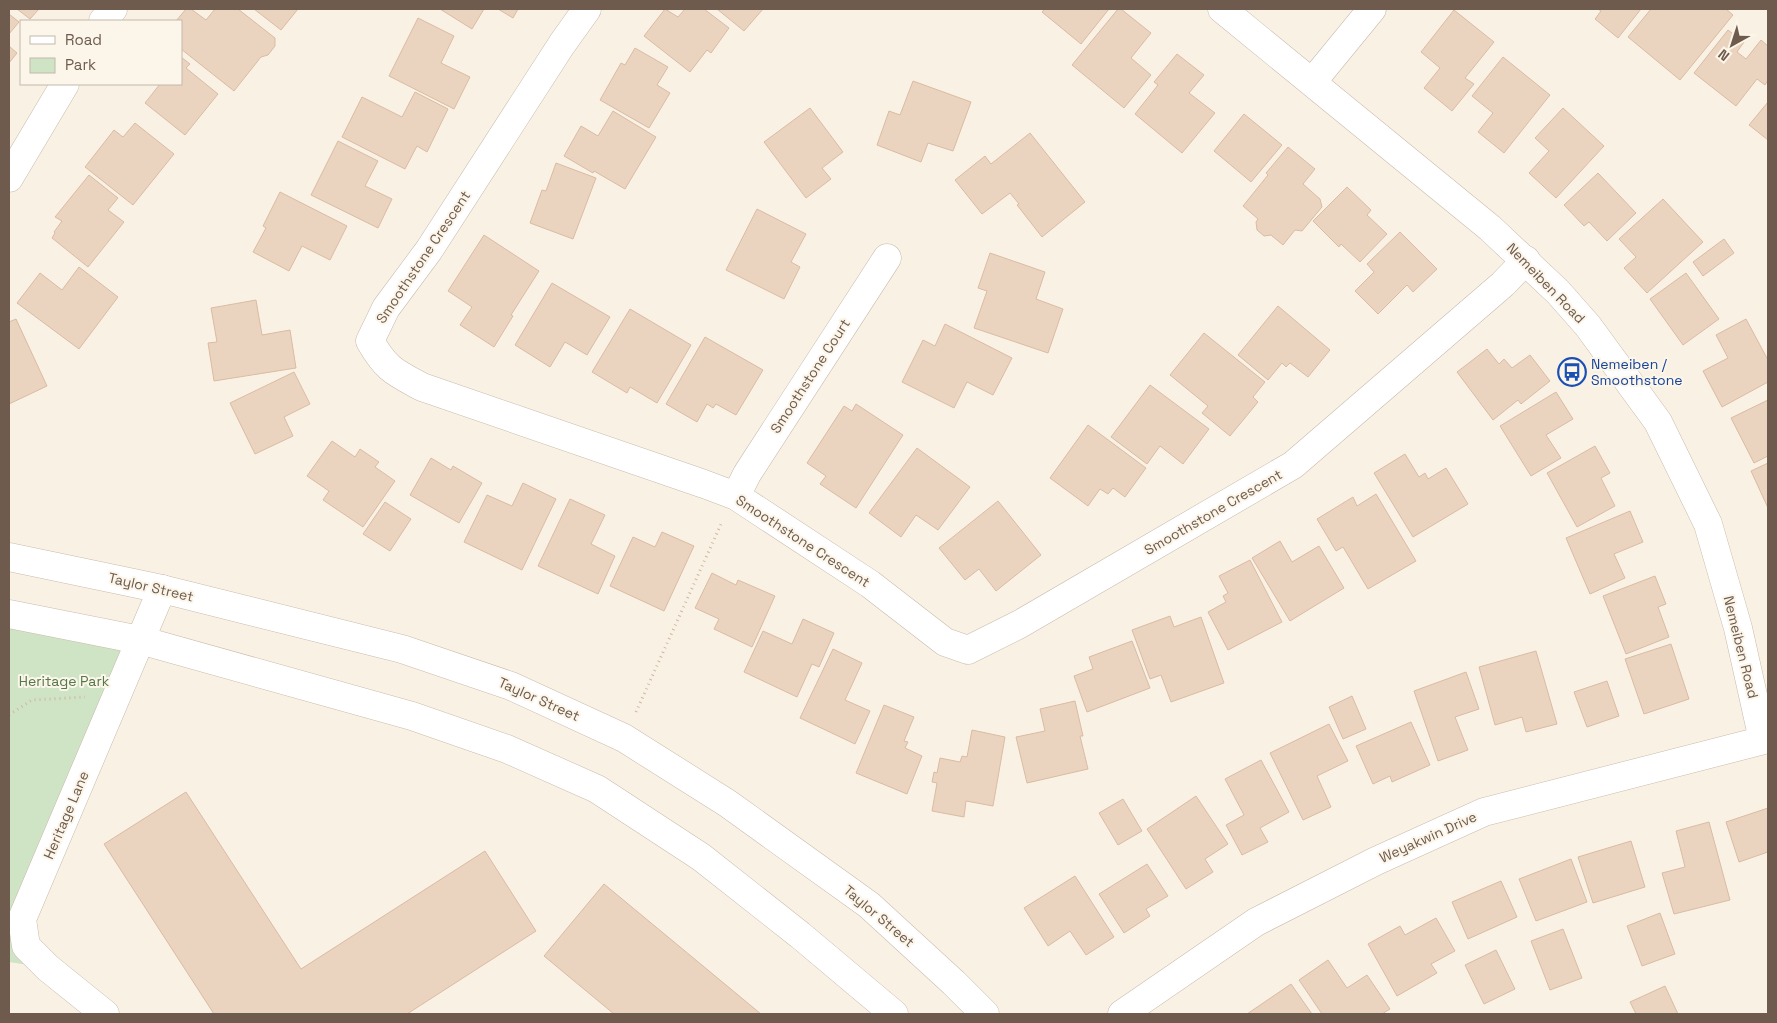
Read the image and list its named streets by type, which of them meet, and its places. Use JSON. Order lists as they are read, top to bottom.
{
  "streets": {
    "street": [
      "Smoothstone Crescent",
      "Nemeiben Road",
      "Smoothstone Court",
      "Taylor Street",
      "Heritage Lane",
      "Weyakwin Drive"
    ]
  },
  "crossings": [
    ["Smoothstone Crescent", "Nemeiben Road"],
    ["Smoothstone Crescent", "Smoothstone Court"],
    ["Nemeiben Road", "Weyakwin Drive"],
    ["Taylor Street", "Heritage Lane"]
  ],
  "parks": ["Heritage Park"],
  "places": {
    "bus stop": ["Nemeiben / Smoothstone"]
  },
  "legend": ["Road", "Park"],
  "north": "bottom left"
}
